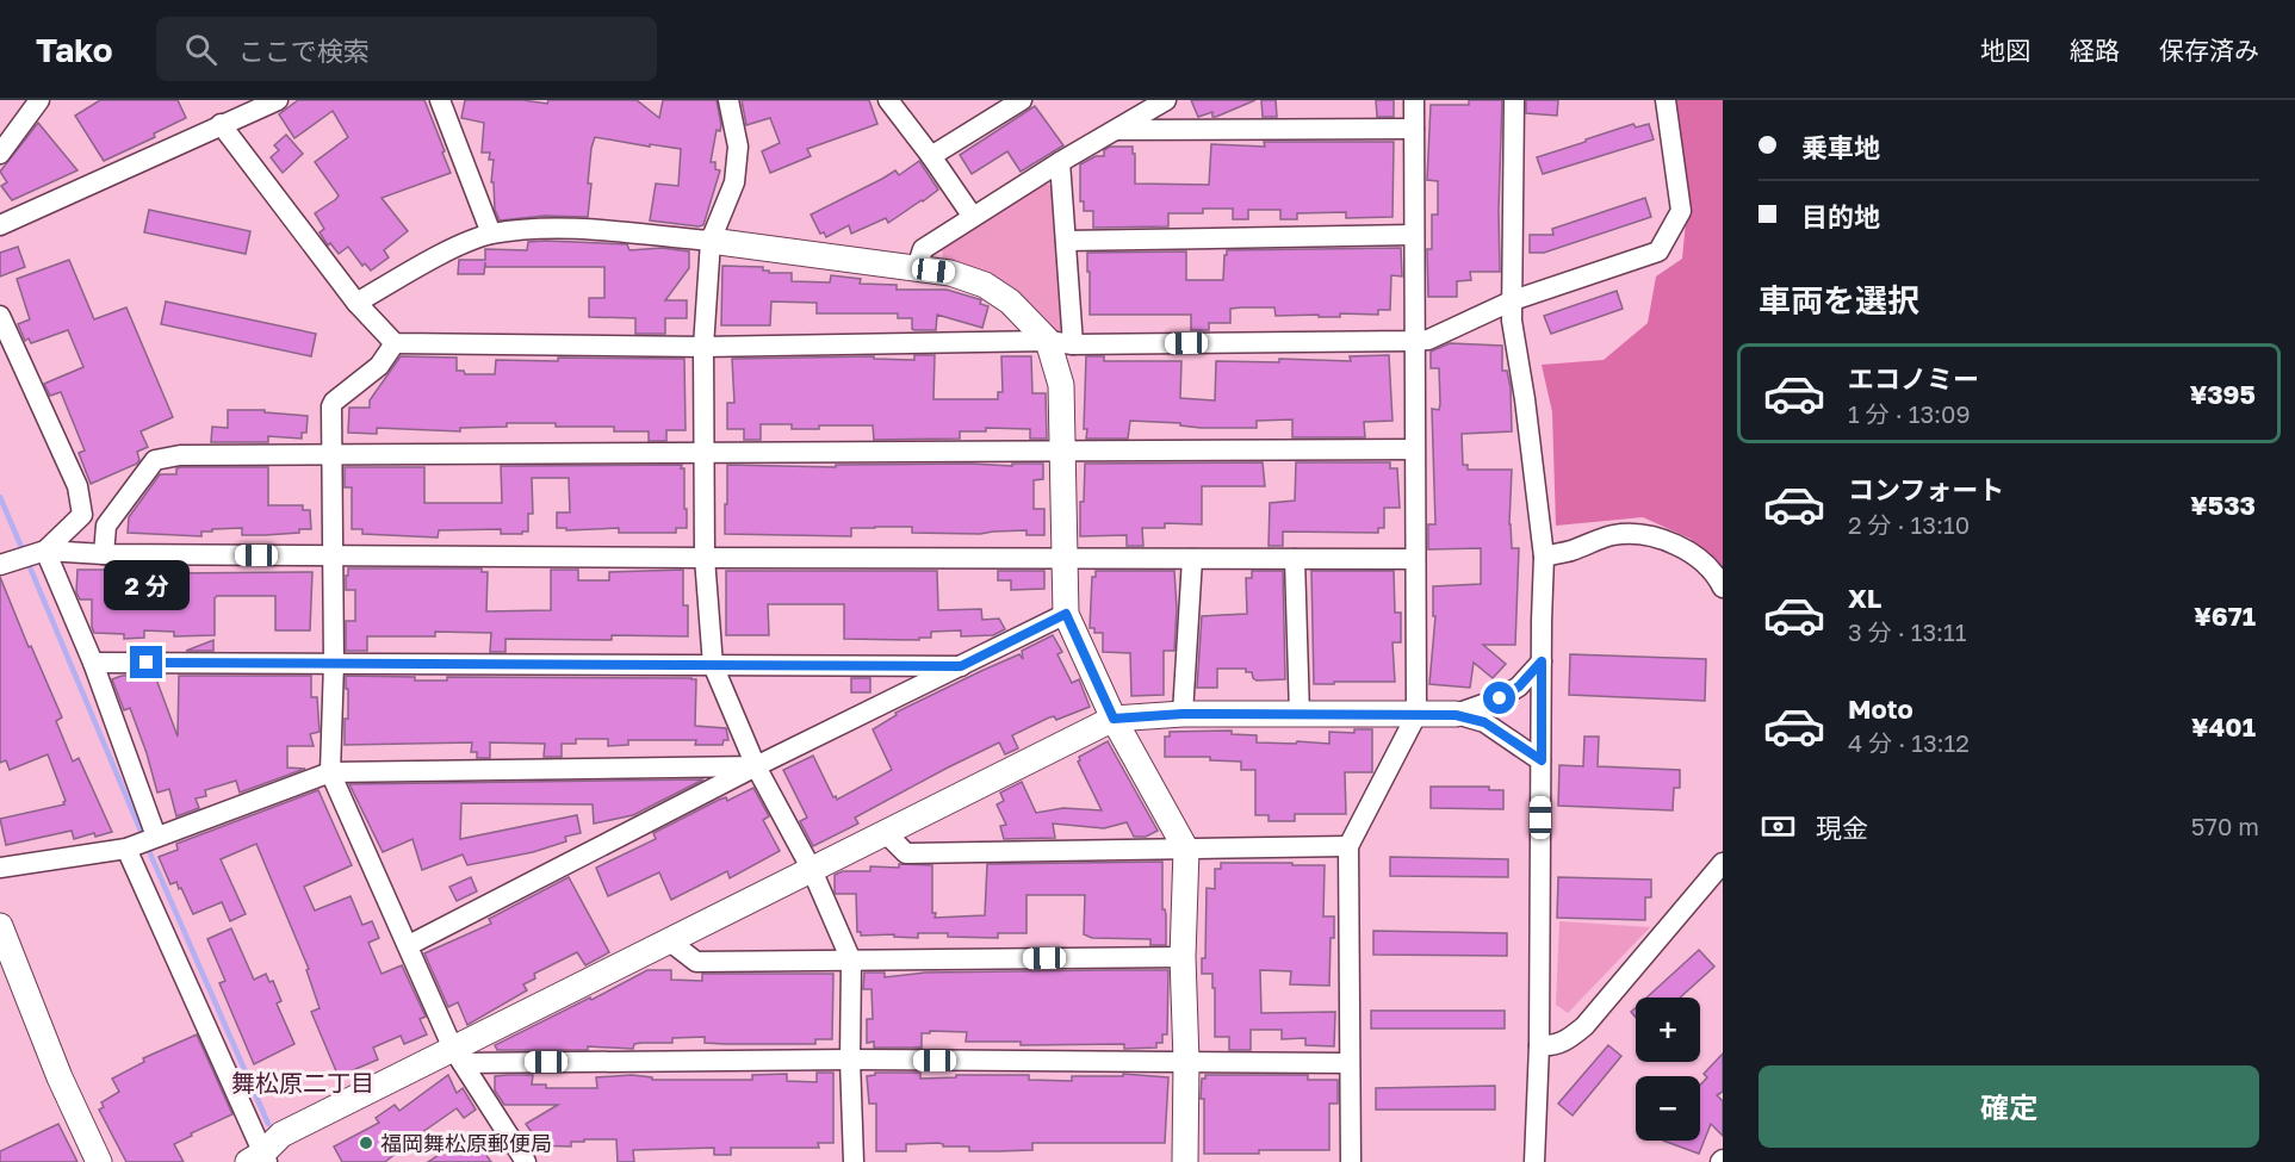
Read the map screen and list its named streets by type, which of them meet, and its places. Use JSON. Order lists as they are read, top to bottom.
{
  "districts": ["舞松原二丁目"],
  "places": ["福岡舞松原郵便局"],
  "page": {
    "header": "Tako",
    "search": "ここで検索",
    "nav": ["地図", "経路", "保存済み"],
    "banner": ["乗車地", "目的地"],
    "heading": "車両を選択",
    "list": [
      {
        "name": "エコノミー",
        "note": "1 分 · 13:09",
        "value": "¥395"
      },
      {
        "name": "コンフォート",
        "note": "2 分 · 13:10",
        "value": "¥533"
      },
      {
        "name": "XL",
        "note": "3 分 · 13:11",
        "value": "¥671"
      },
      {
        "name": "Moto",
        "note": "4 分 · 13:12",
        "value": "¥401"
      }
    ],
    "bubble": "2 分",
    "pay": ["現金", "570 m"],
    "map_buttons": ["+", "−"],
    "buttons": "確定"
  }
}
